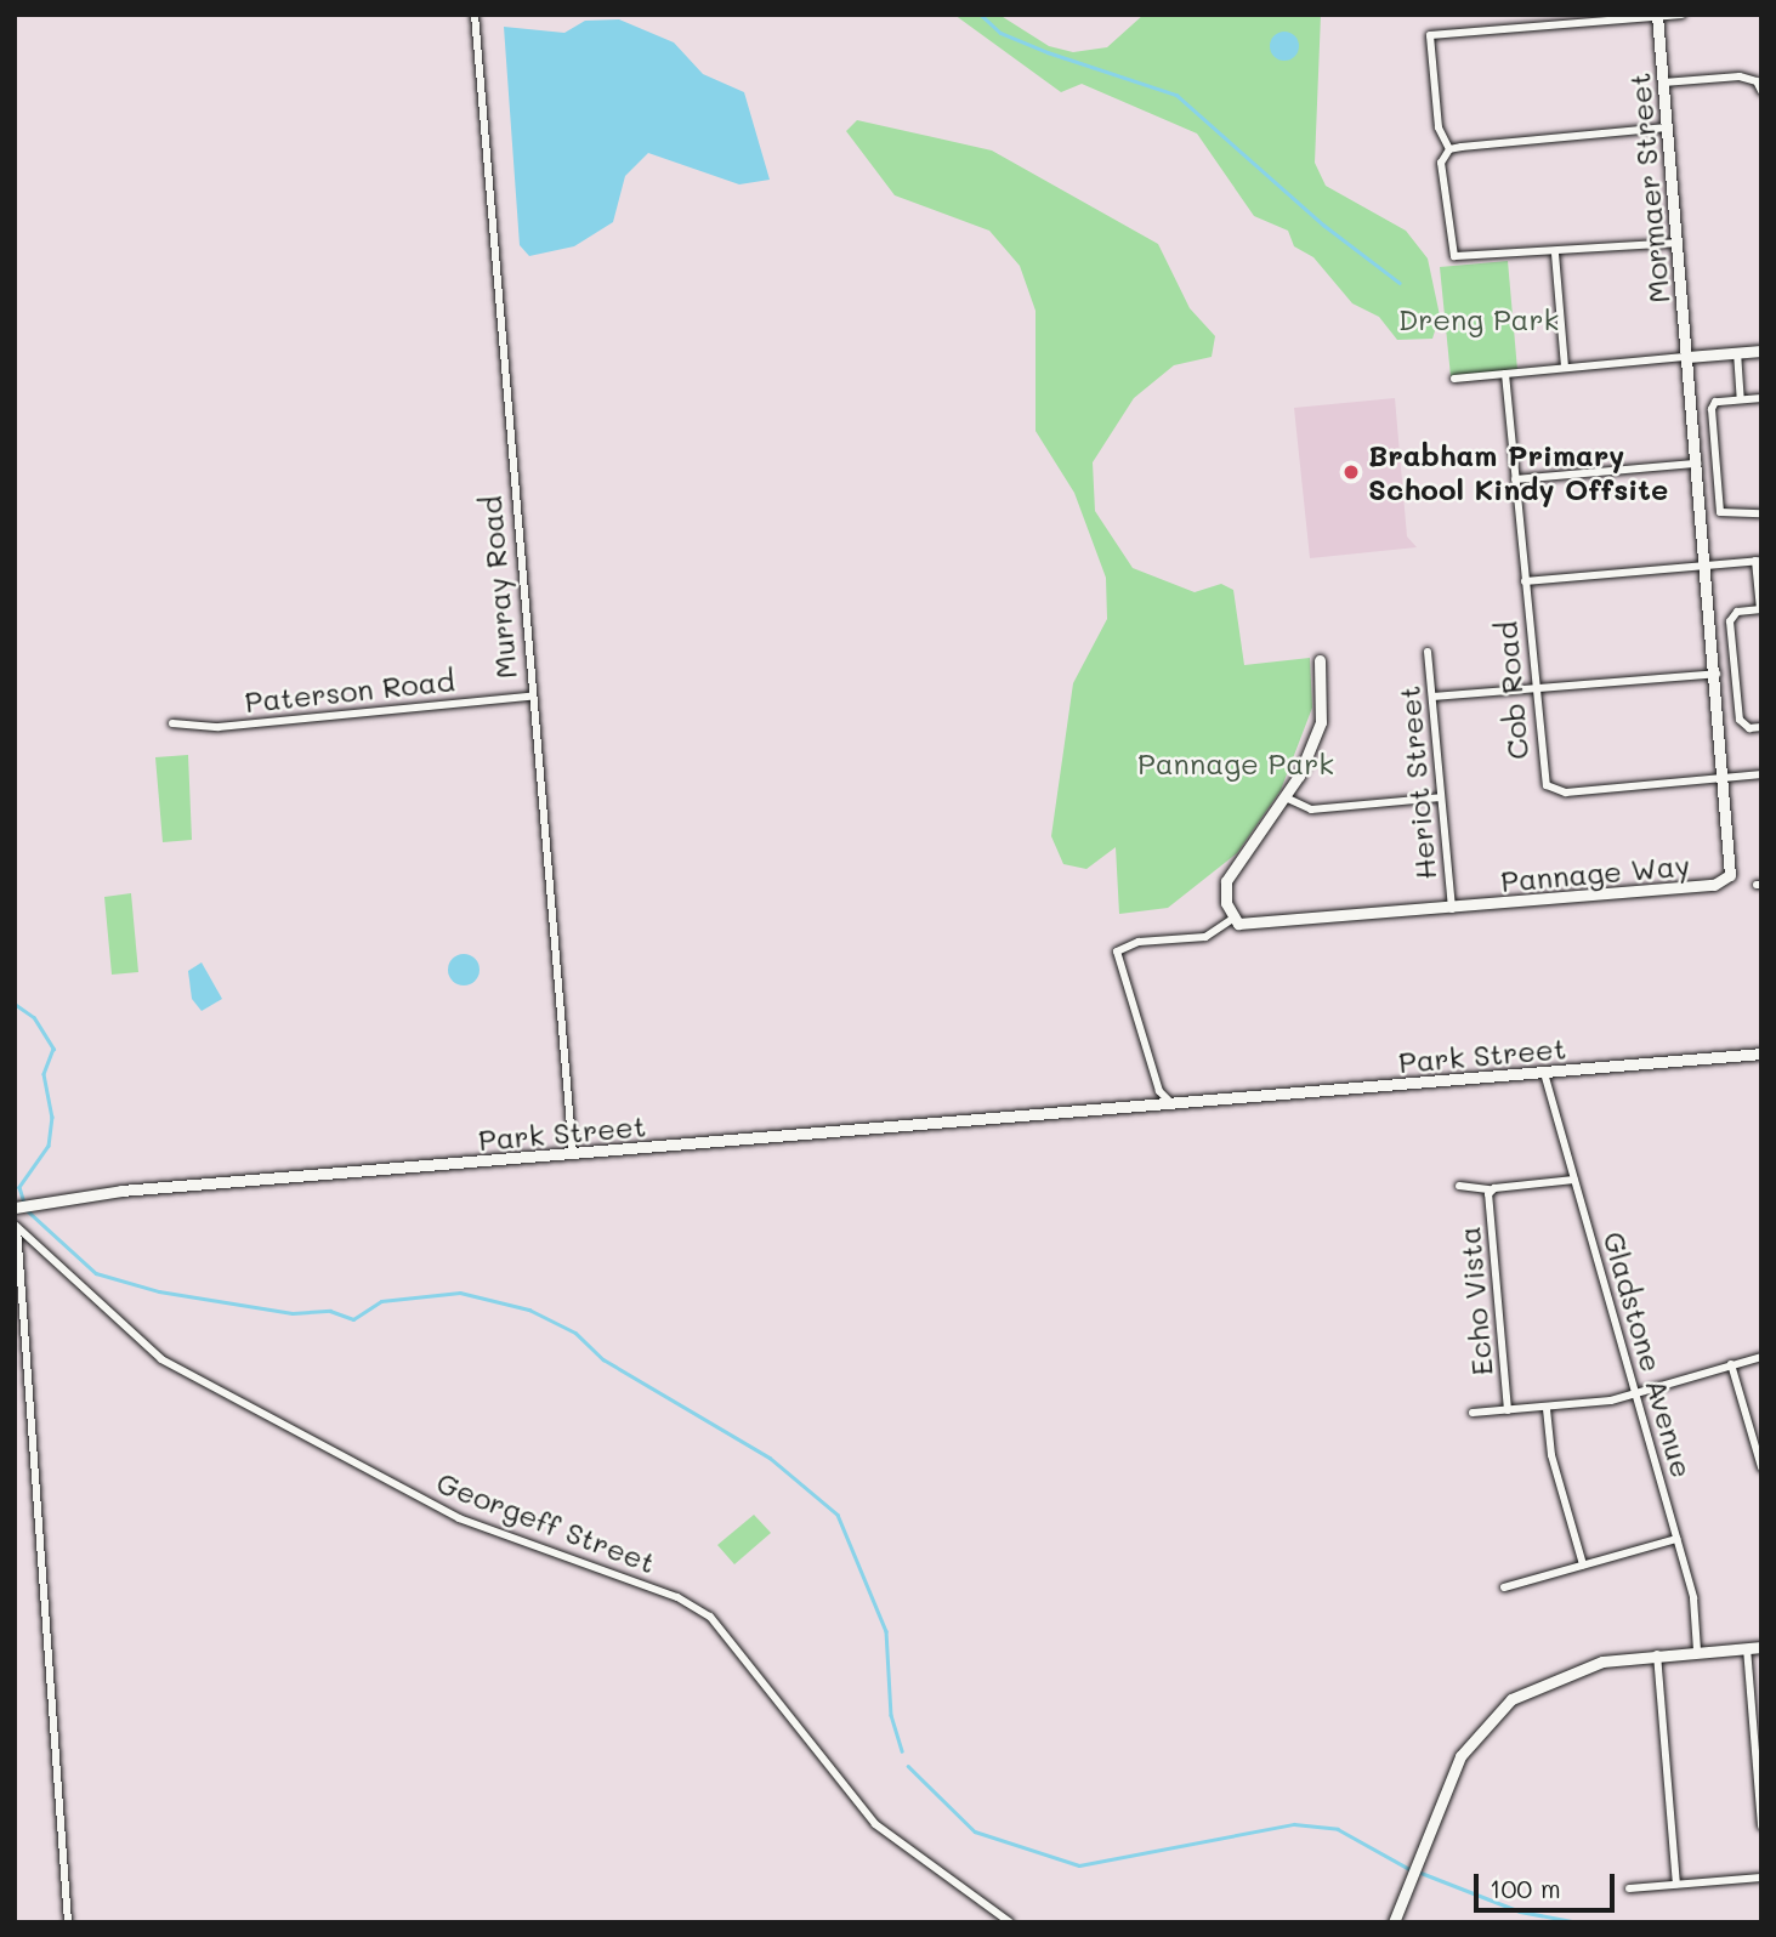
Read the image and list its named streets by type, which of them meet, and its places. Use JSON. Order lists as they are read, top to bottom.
{
  "streets": {
    "street": [
      "Mormaer Street",
      "Murray Road",
      "Paterson Road",
      "Cob Road",
      "Heriot Street",
      "Pannage Way",
      "Park Street",
      "Echo Vista",
      "Gladstone Avenue",
      "Georgeff Street"
    ]
  },
  "crossings": [
    ["Mormaer Street", "Pannage Way"],
    ["Murray Road", "Paterson Road"],
    ["Murray Road", "Park Street"],
    ["Cob Road", "Pannage Way"],
    ["Heriot Street", "Pannage Way"],
    ["Park Street", "Gladstone Avenue"],
    ["Echo Vista", "Gladstone Avenue"]
  ],
  "parks": ["Dreng Park", "Pannage Park"],
  "places": ["Brabham Primary School Kindy Offsite"],
  "scale_bar": "100 m"
}
